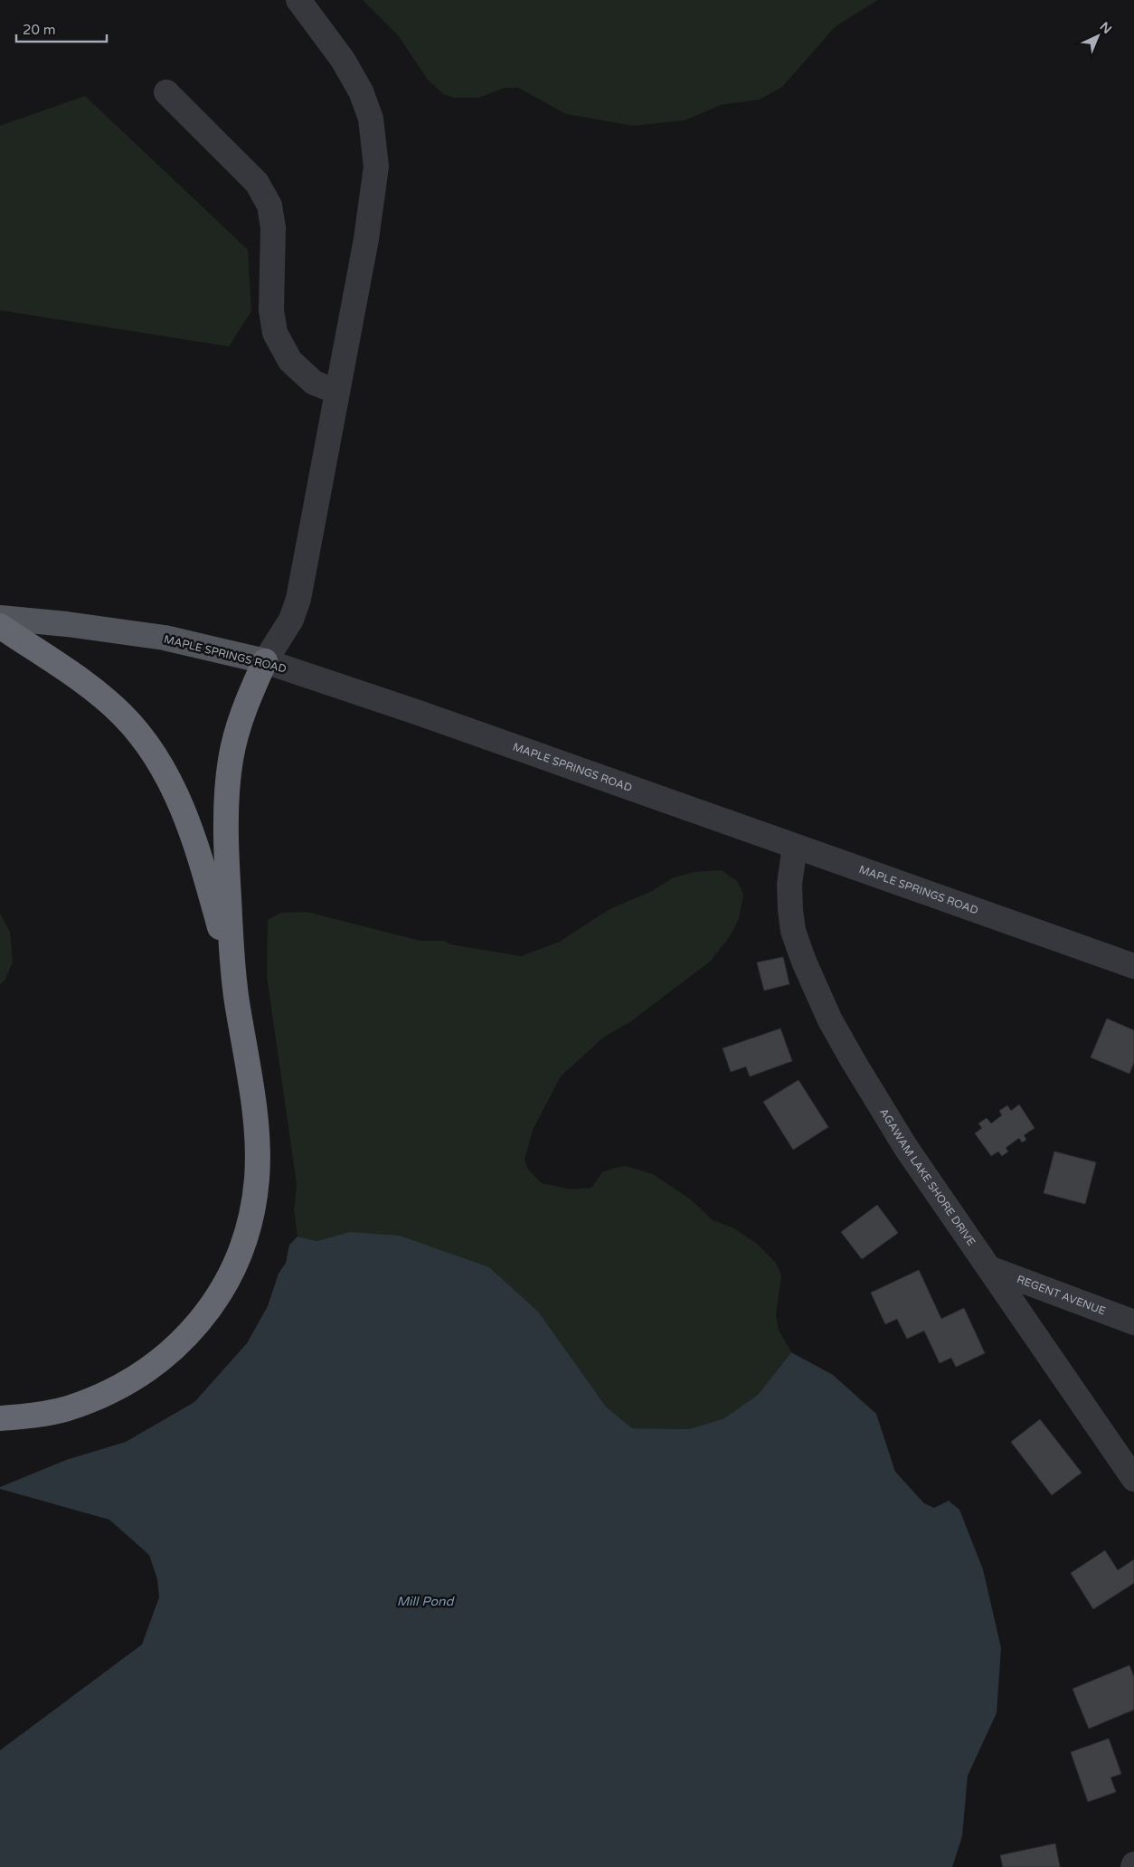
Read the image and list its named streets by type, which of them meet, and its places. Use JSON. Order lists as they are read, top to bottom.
{
  "streets": {
    "main road": ["MAPLE SPRINGS ROAD"],
    "street": ["AGAWAM LAKE SHORE DRIVE", "REGENT AVENUE"]
  },
  "crossings": [
    ["MAPLE SPRINGS ROAD", "AGAWAM LAKE SHORE DRIVE"],
    ["AGAWAM LAKE SHORE DRIVE", "REGENT AVENUE"]
  ],
  "water": ["Mill Pond"],
  "scale_bar": "20 m",
  "north": "top right"
}
